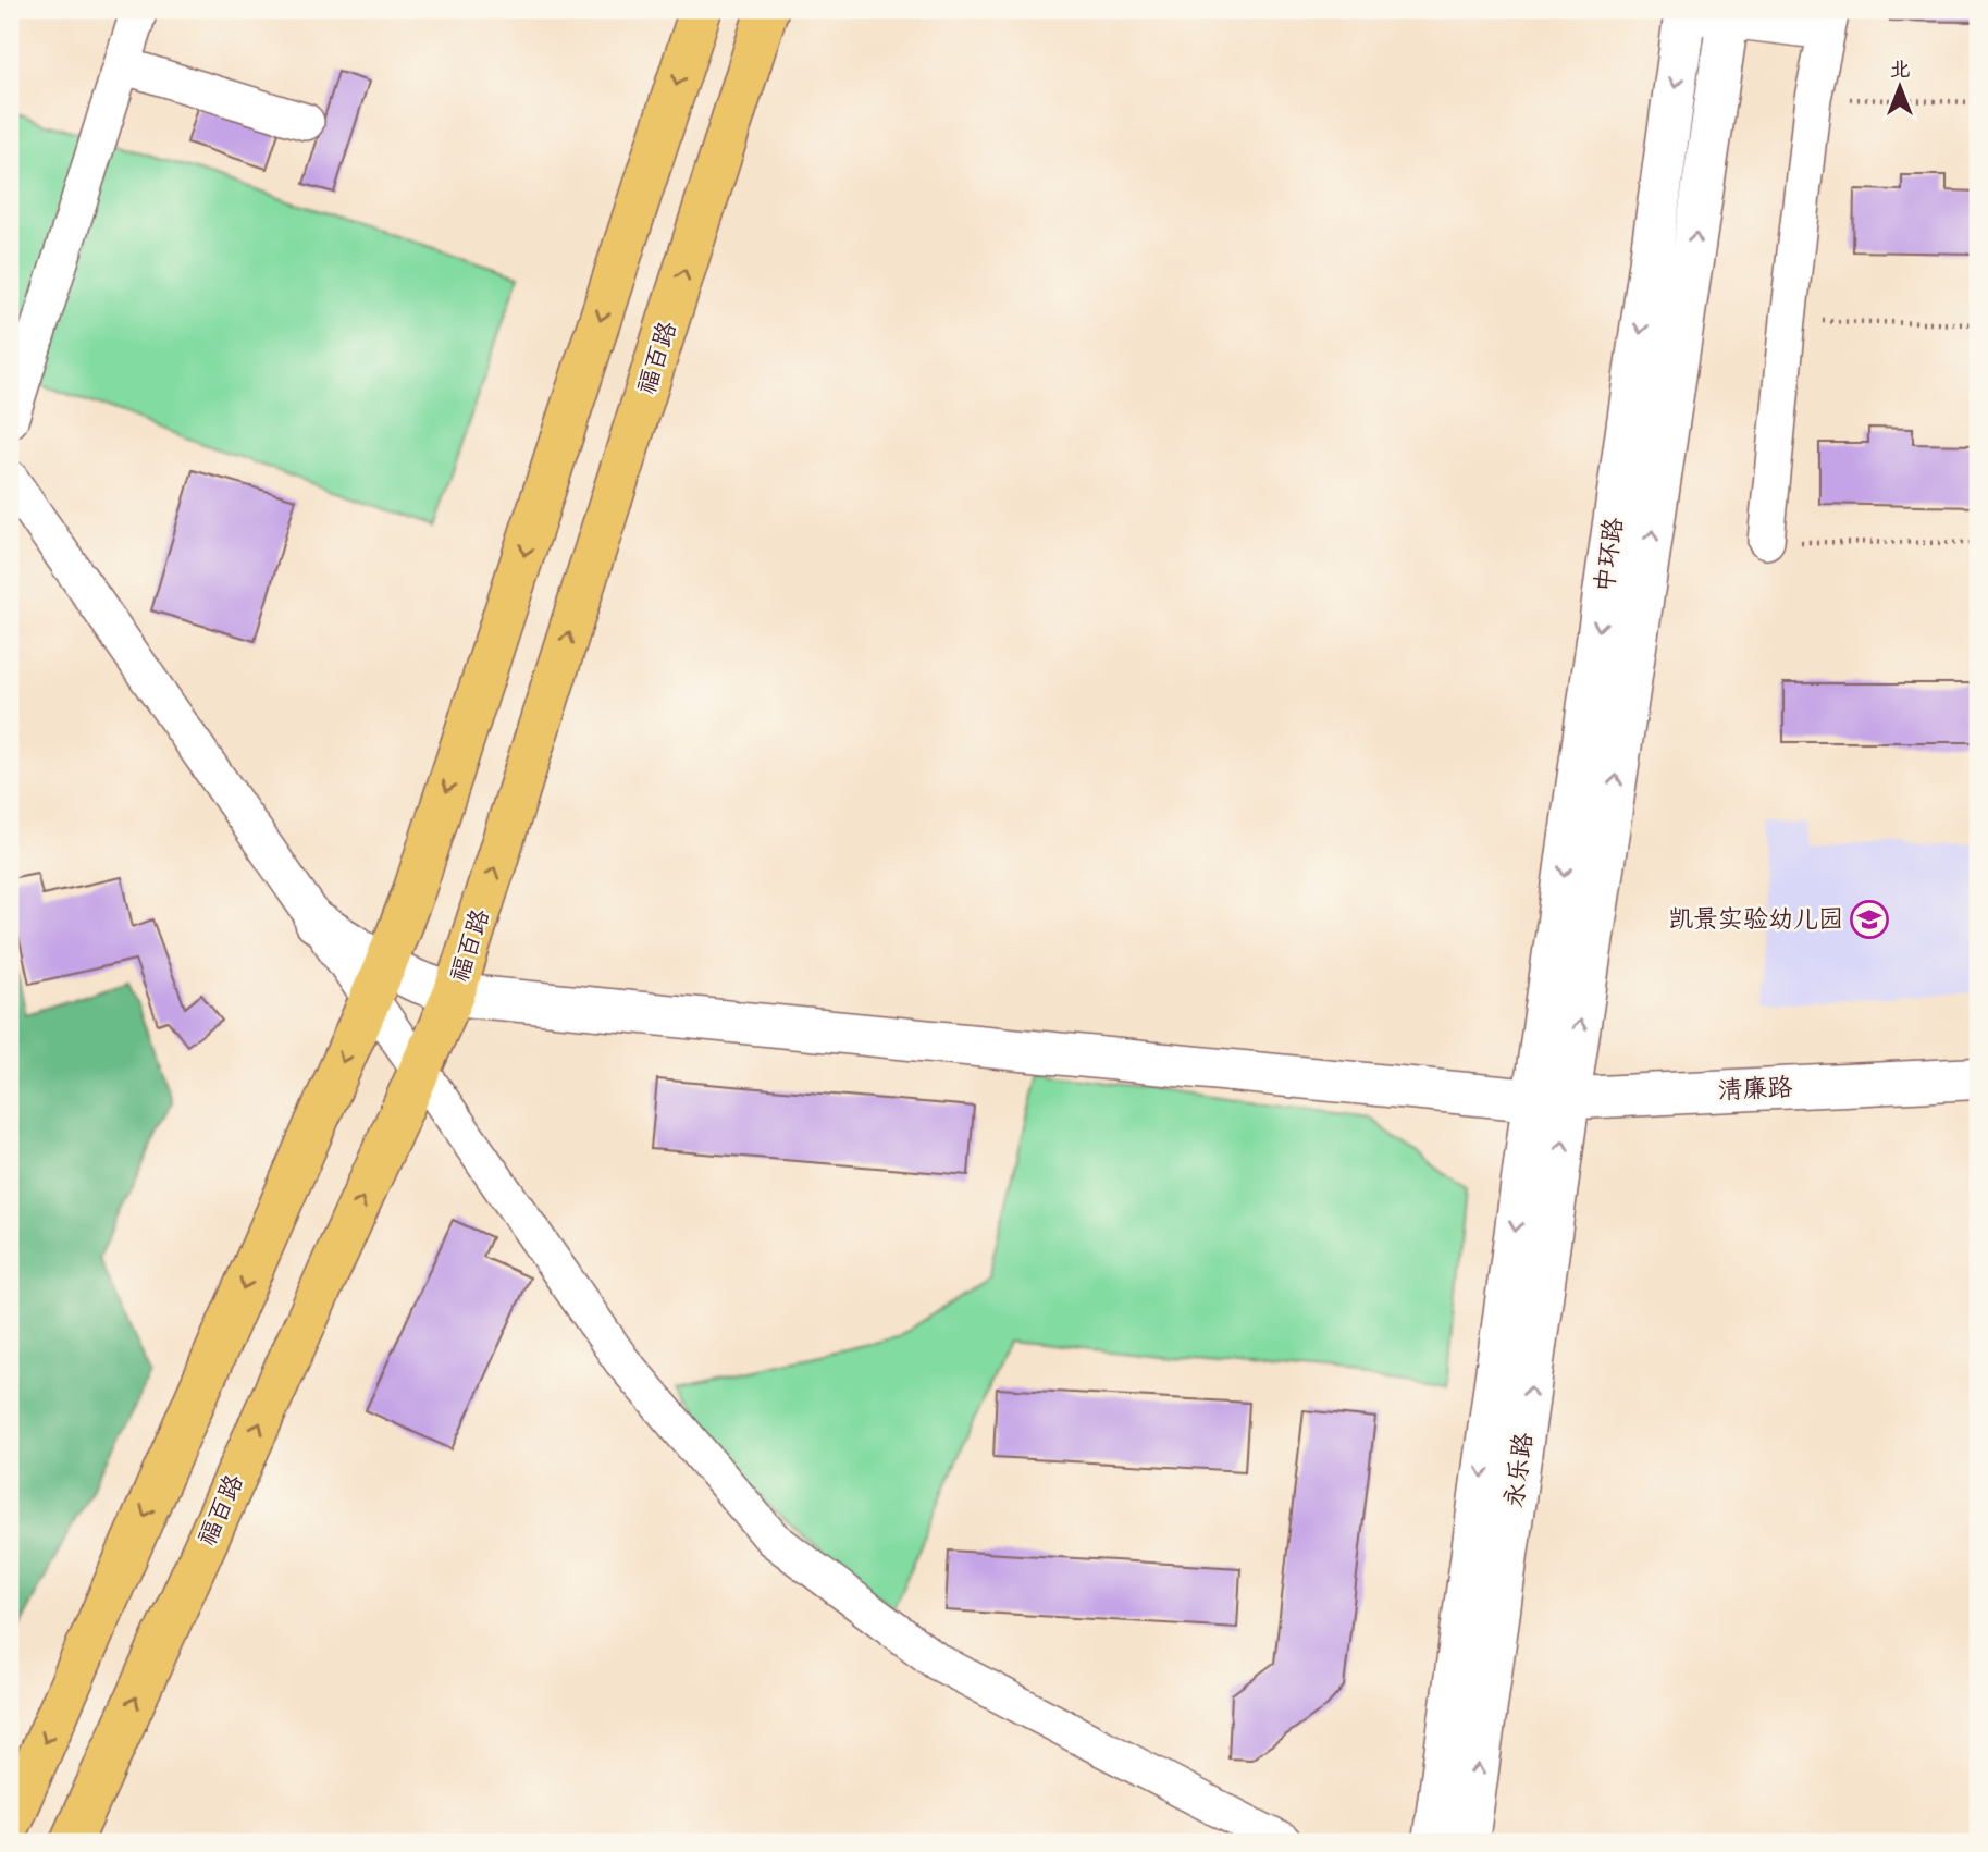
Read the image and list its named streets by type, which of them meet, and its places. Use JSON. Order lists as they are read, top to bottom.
{
  "streets": {
    "main road": ["福百路"],
    "street": ["中环路", "清廉路", "永乐路"]
  },
  "crossings": [
    ["福百路", "清廉路"],
    ["中环路", "清廉路"],
    ["中环路", "永乐路"],
    ["清廉路", "永乐路"]
  ],
  "places": {
    "school or university": ["凯景实验幼儿园"]
  },
  "north": "top"
}
